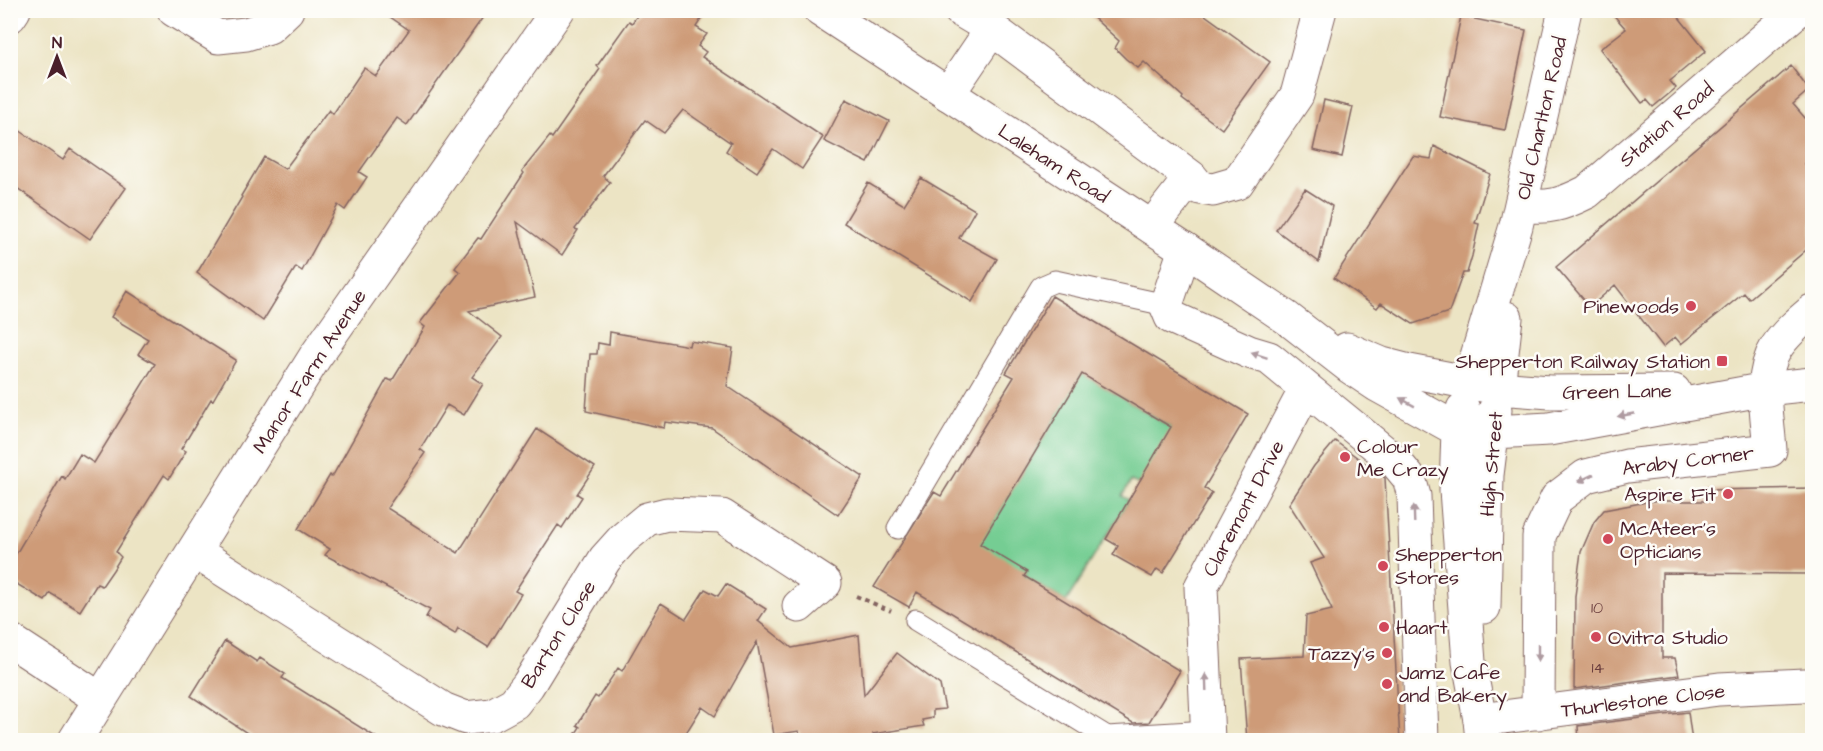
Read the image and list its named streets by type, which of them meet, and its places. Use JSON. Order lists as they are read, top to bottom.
{
  "streets": {
    "street": [
      "Old Charlton Road",
      "Station Road",
      "Laleham Road",
      "Manor Farm Avenue",
      "Green Lane",
      "Araby Corner",
      "High Street",
      "Claremont Drive",
      "Barton Close",
      "Thurlestone Close"
    ]
  },
  "crossings": [
    ["Old Charlton Road", "Station Road"],
    ["Old Charlton Road", "Laleham Road"],
    ["Old Charlton Road", "Green Lane"],
    ["Old Charlton Road", "High Street"],
    ["Laleham Road", "Green Lane"],
    ["Laleham Road", "High Street"],
    ["Manor Farm Avenue", "Barton Close"],
    ["Green Lane", "Araby Corner"],
    ["Green Lane", "High Street"],
    ["Araby Corner", "Thurlestone Close"],
    ["High Street", "Thurlestone Close"]
  ],
  "one_way": ["Claremont Drive"],
  "places": {
    "other": [
      "Pinewoods",
      "Colour Me Crazy",
      "Aspire Fit",
      "McAteer's Opticians",
      "Shepperton Stores",
      "Haart",
      "Ovitra Studio",
      "Tazzy's",
      "Jamz Cafe and Bakery"
    ],
    "transit": ["Shepperton Railway Station"]
  },
  "house_numbers": ["10", "14"],
  "north": "top"
}
